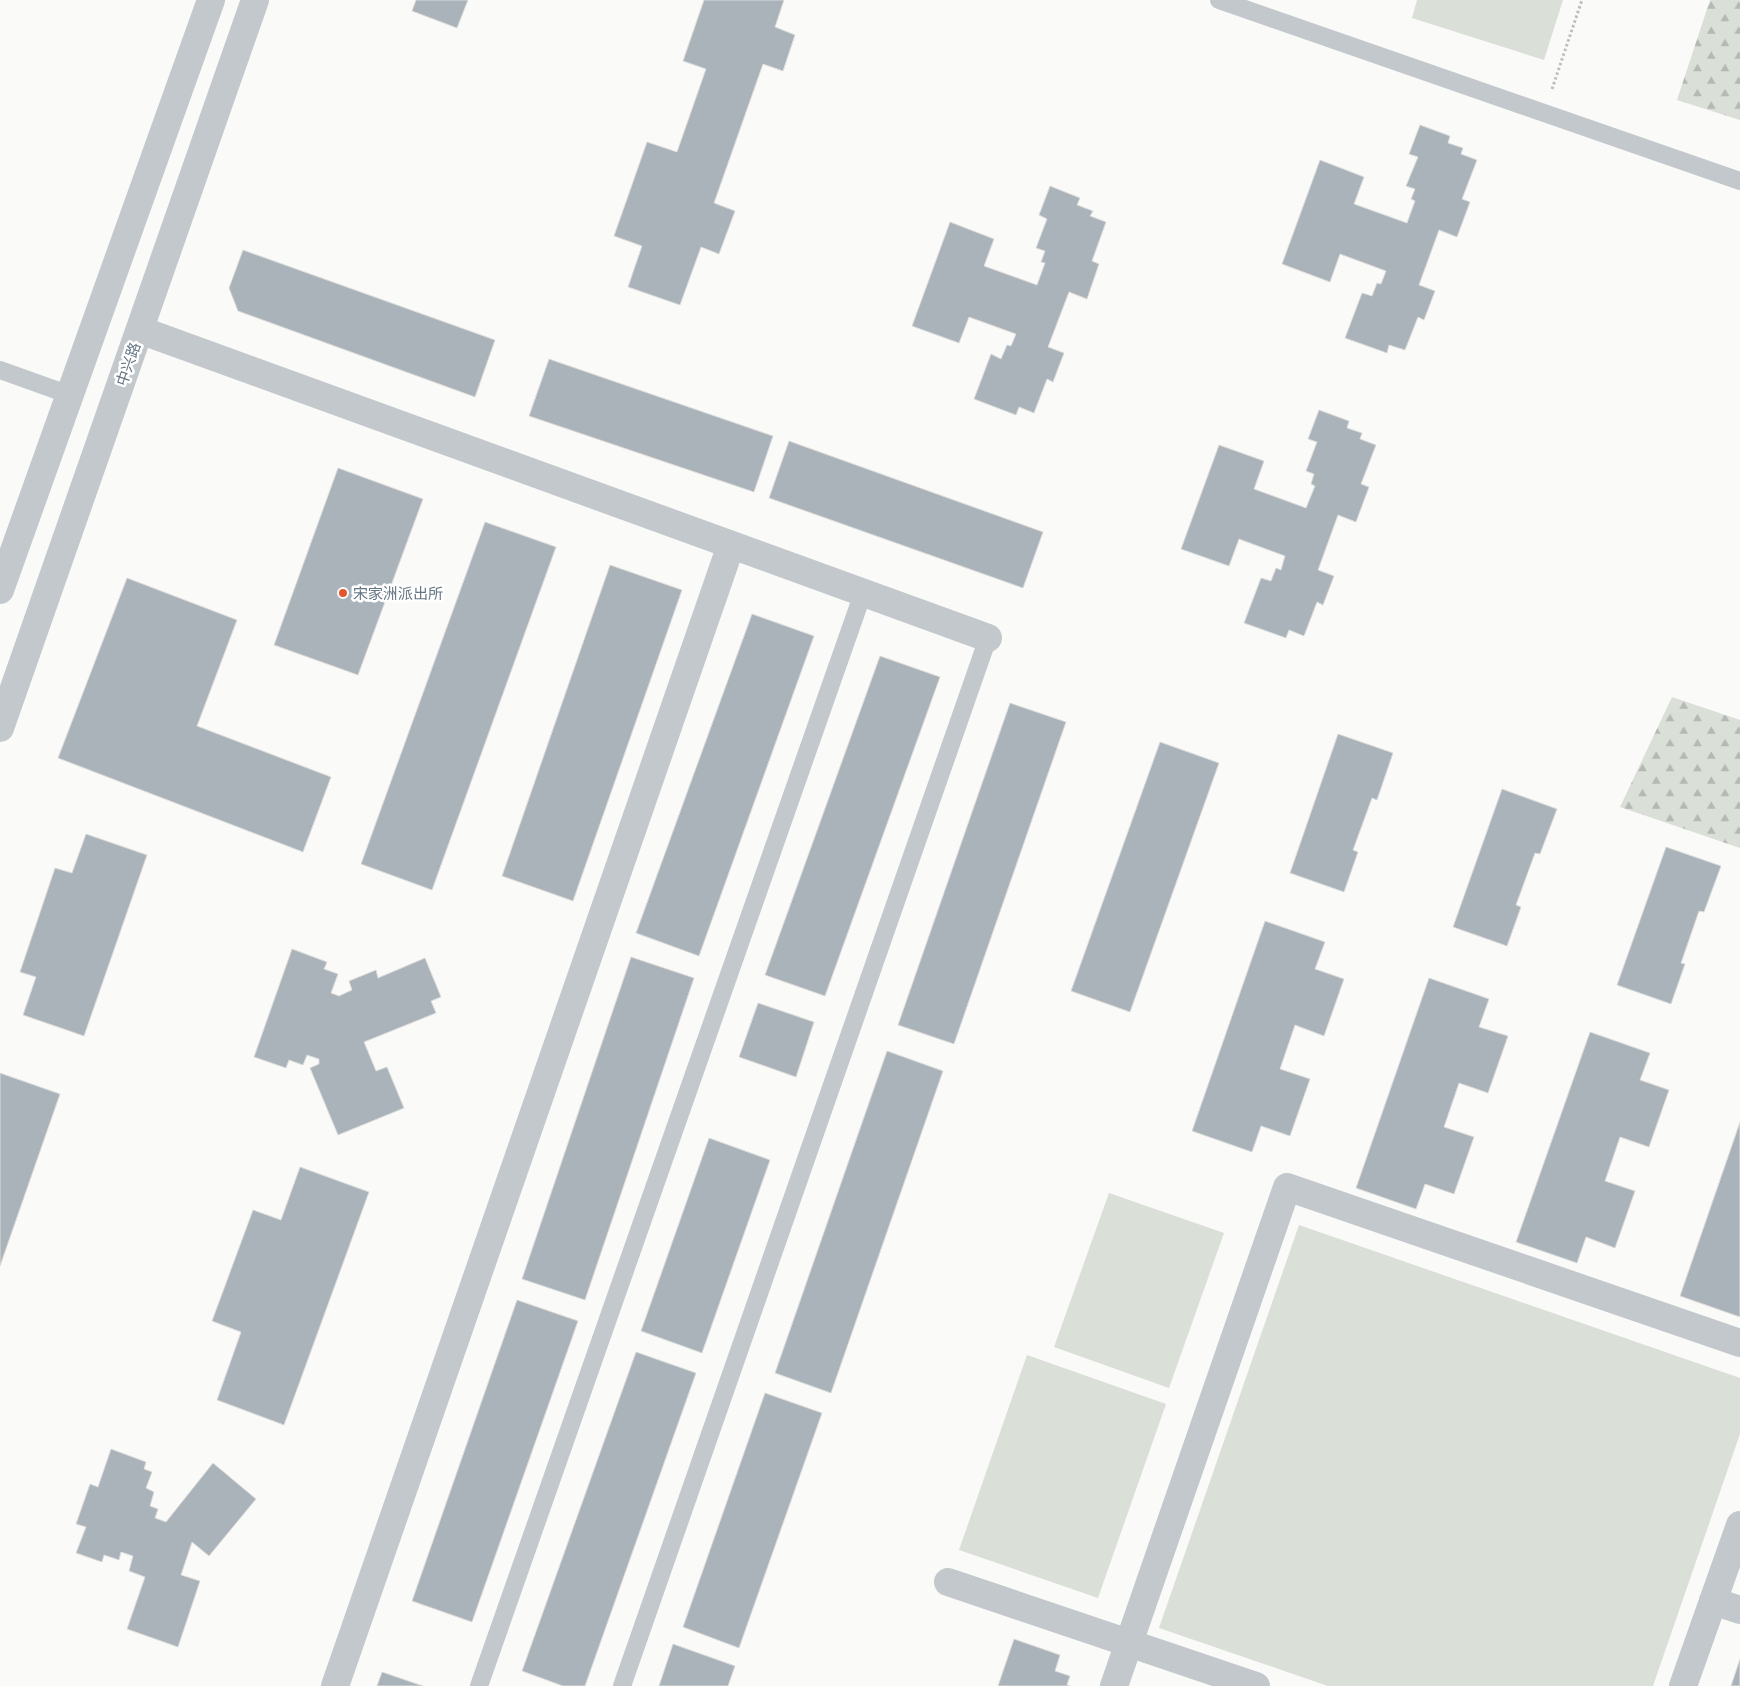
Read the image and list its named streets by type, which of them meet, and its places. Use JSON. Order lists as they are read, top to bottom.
{
  "streets": {
    "street": ["中兴路"]
  },
  "places": ["宋家洲派出所"]
}
